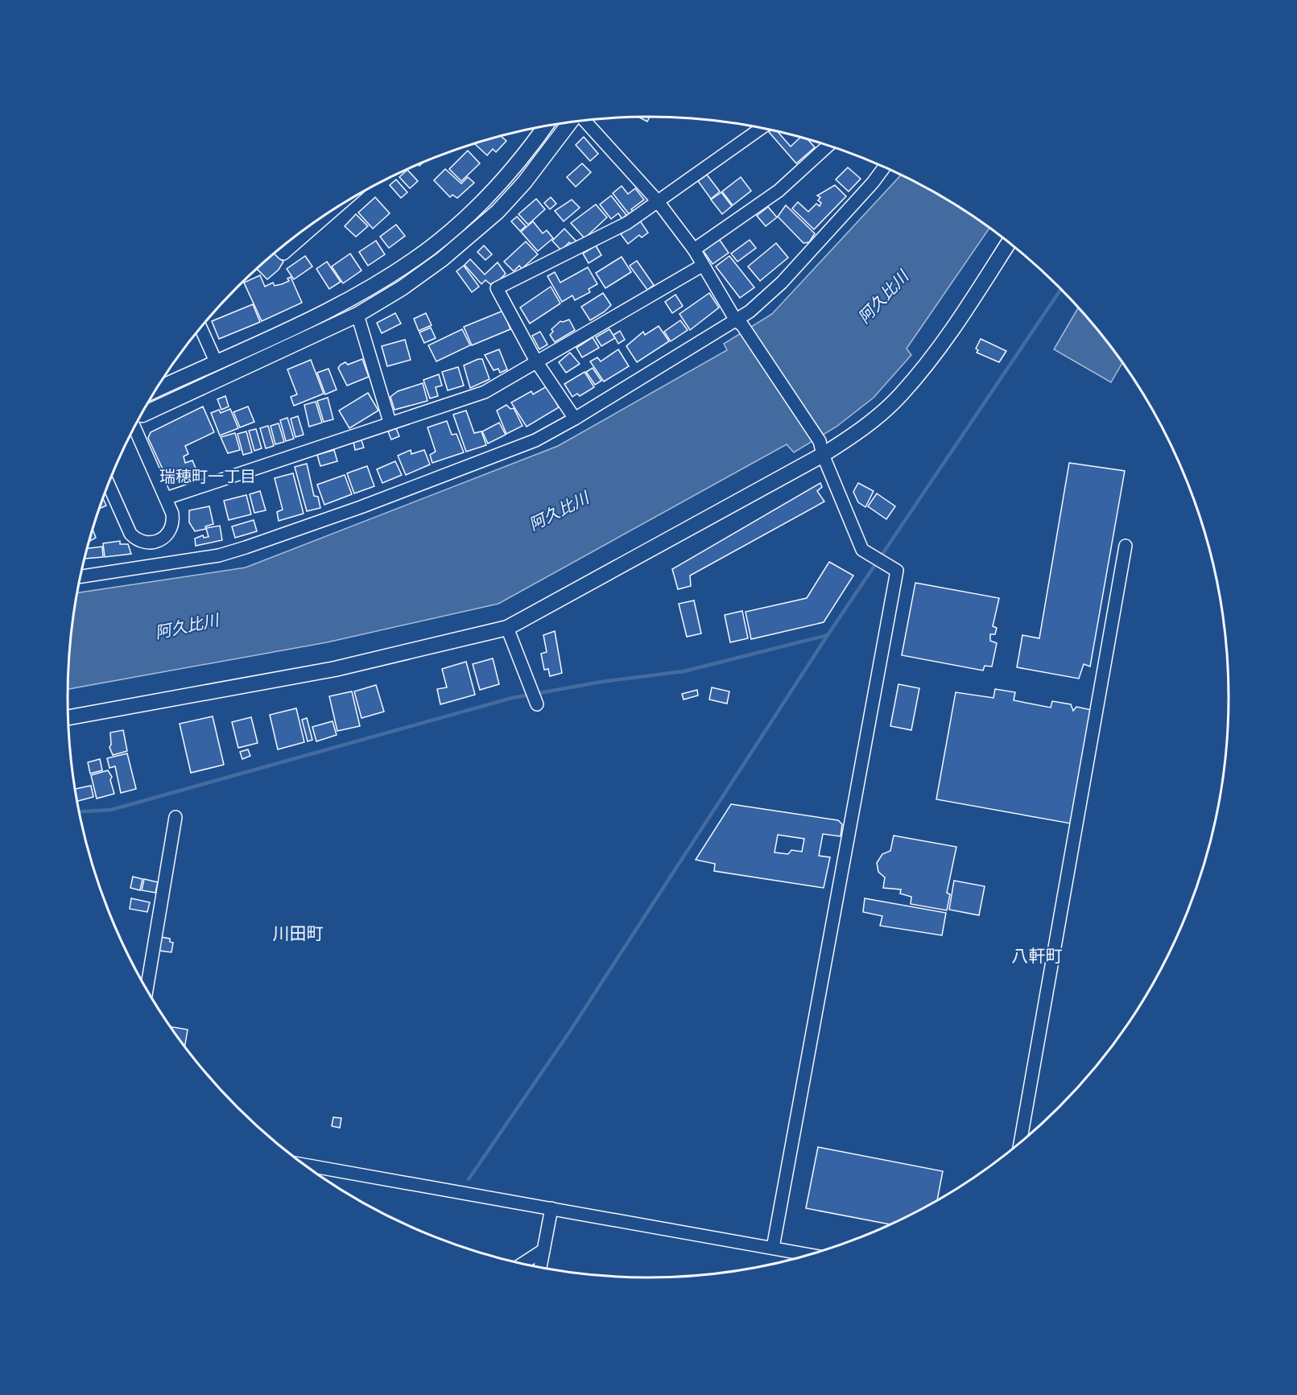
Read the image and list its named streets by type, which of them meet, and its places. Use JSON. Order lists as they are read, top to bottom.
{
  "districts": ["瑞穂町一丁目", "川田町", "八軒町"],
  "water": ["阿久比川"]
}
